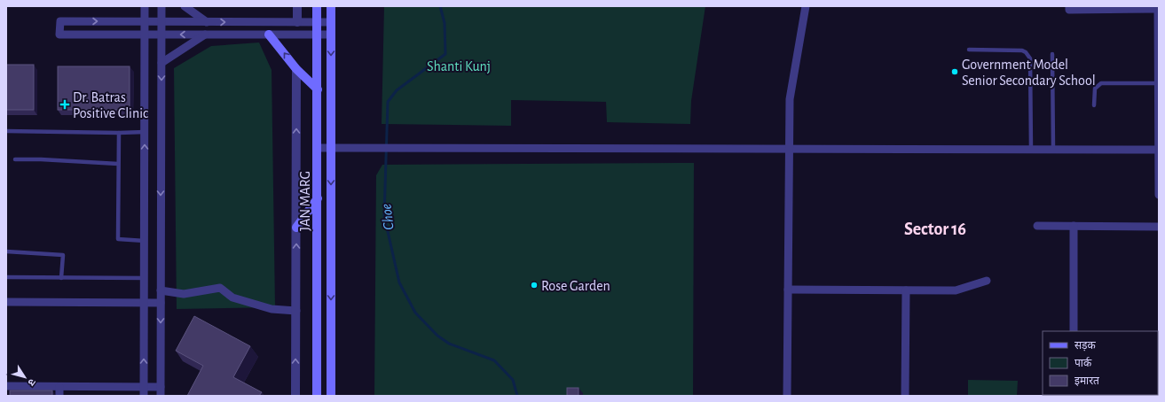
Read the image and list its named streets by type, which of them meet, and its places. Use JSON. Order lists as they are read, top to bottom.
{
  "streets": {
    "main road": ["JAN MARG"]
  },
  "districts": ["Sector 16"],
  "water": ["Choe"],
  "parks": ["Shanti Kunj"],
  "places": {
    "other": ["Government Model Senior Secondary School", "Rose Garden"],
    "health": ["Dr. Batras Positive Clinic"]
  },
  "legend": ["सड़क", "पार्क", "इमारत"],
  "north": "bottom right"
}
